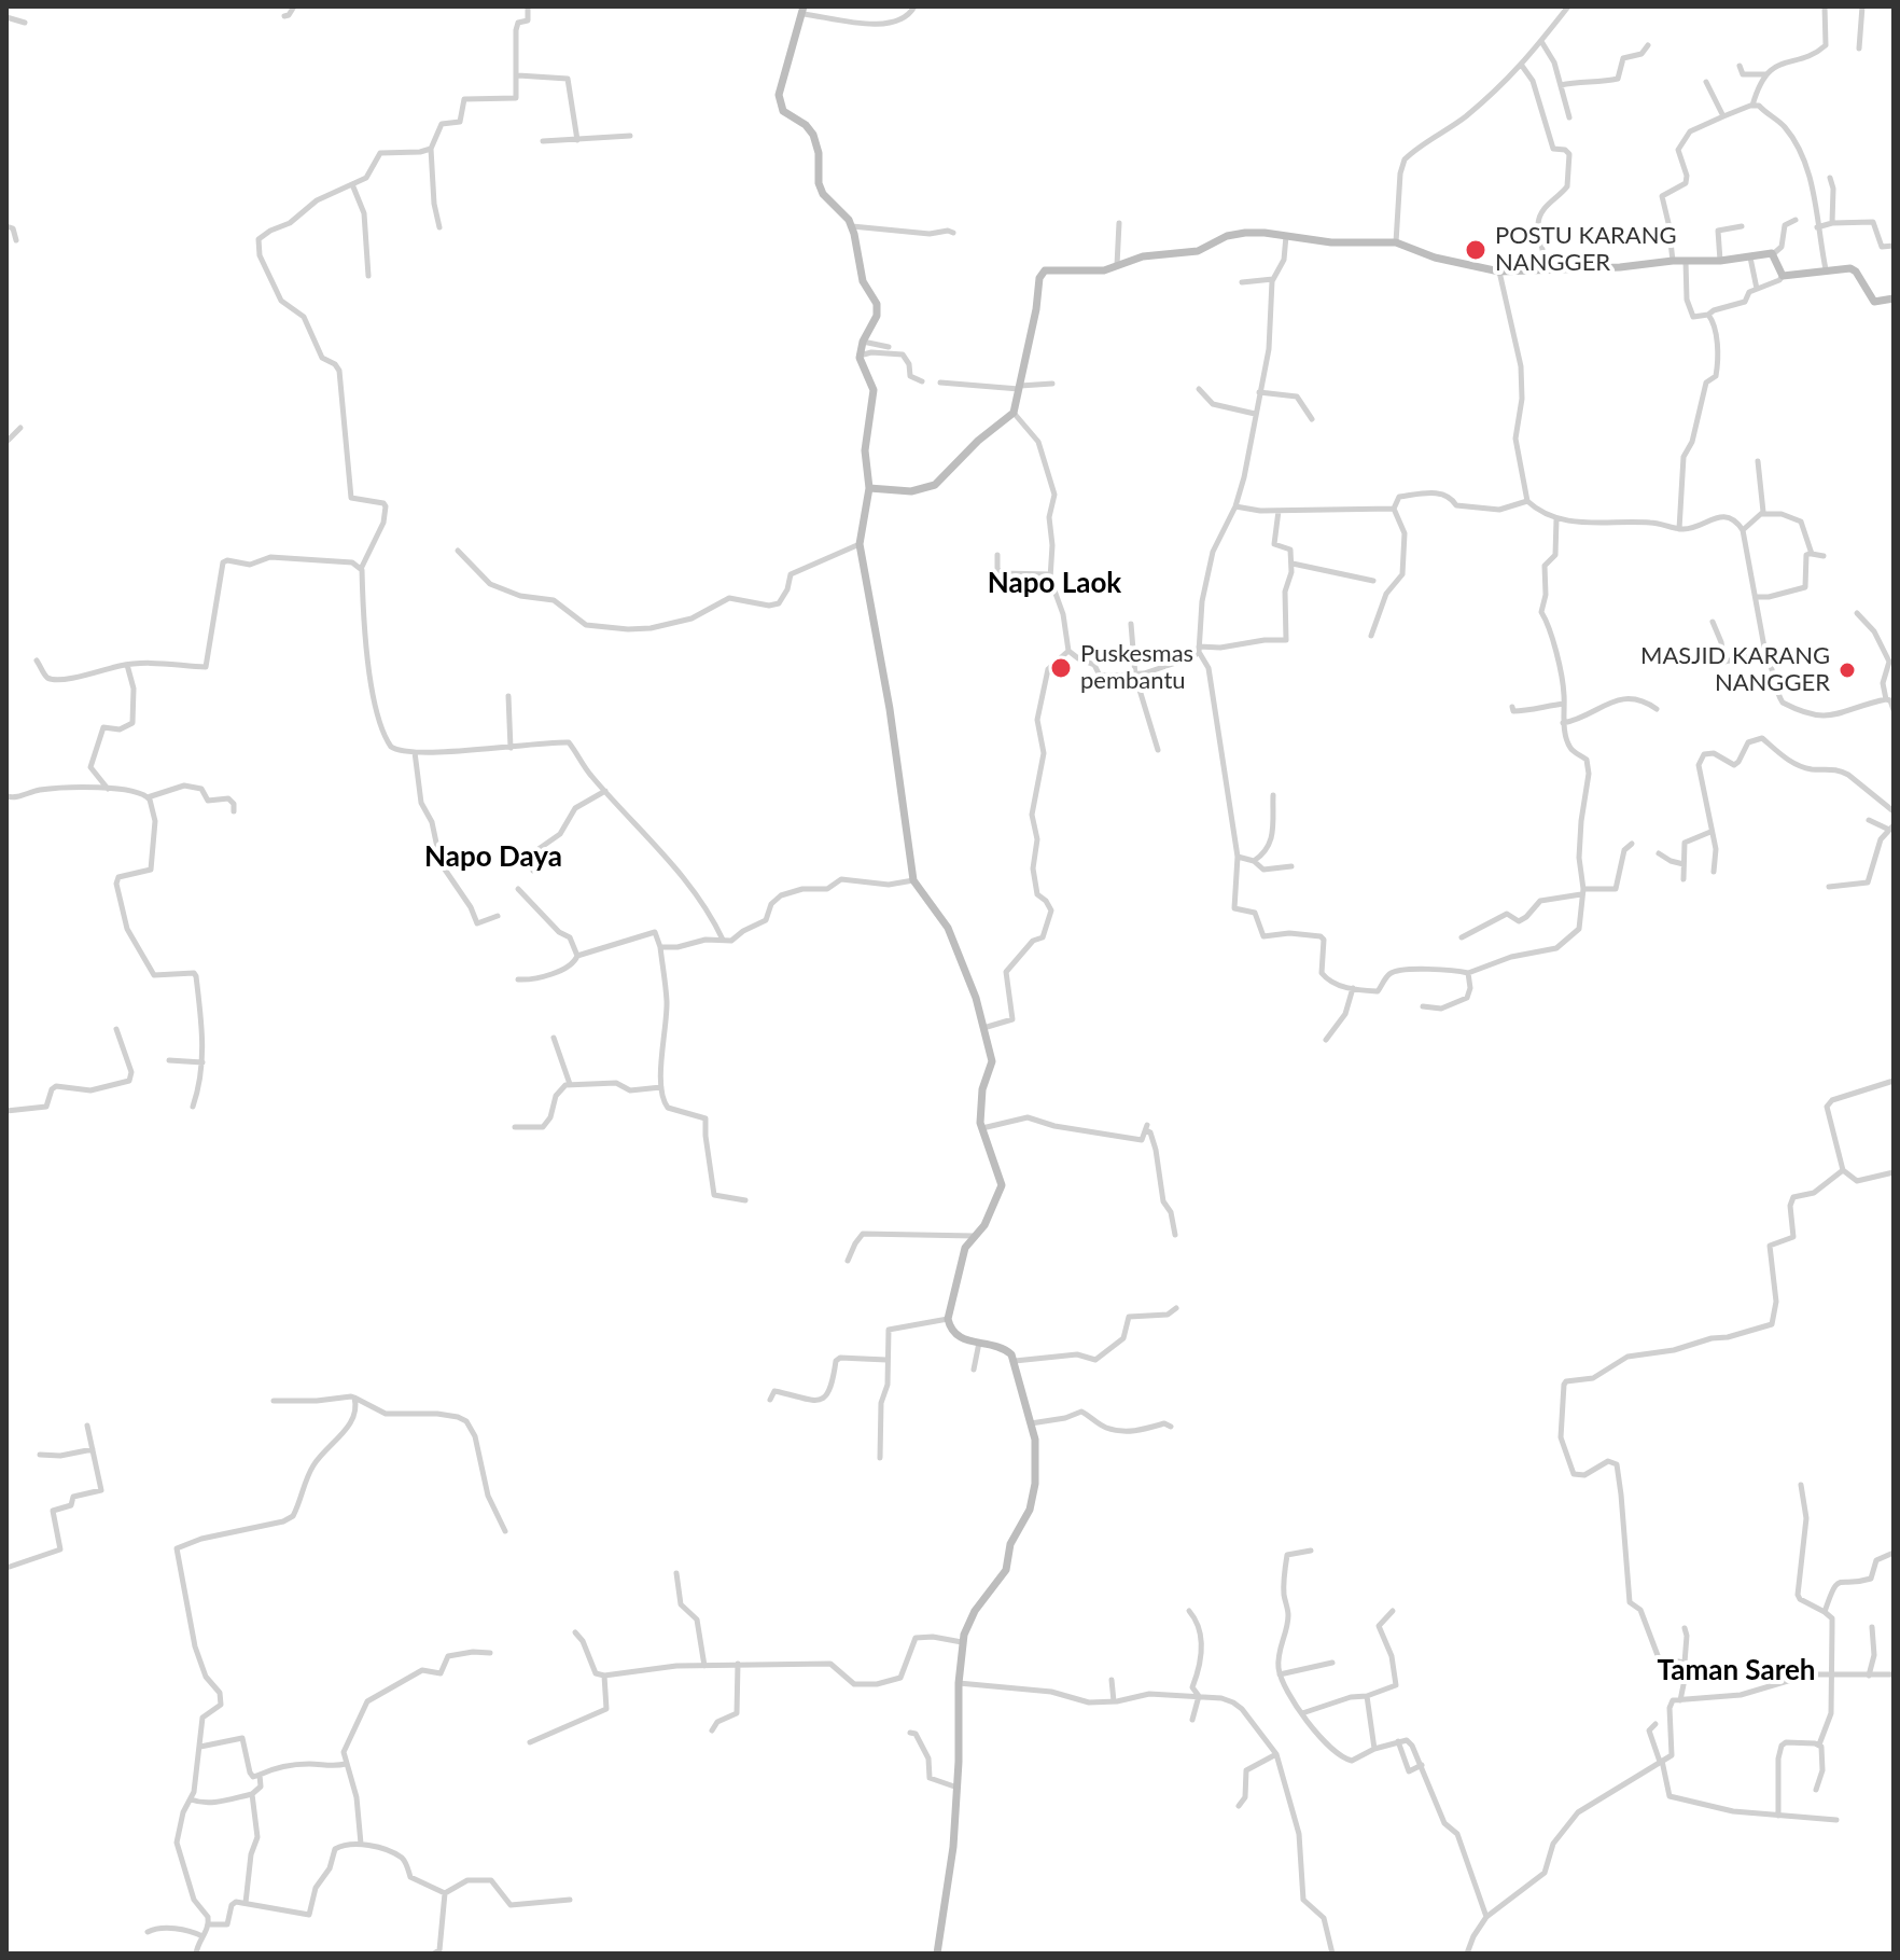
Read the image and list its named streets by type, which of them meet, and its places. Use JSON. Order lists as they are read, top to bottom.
{
  "districts": ["Napo Laok", "Napo Daya", "Taman Sareh"],
  "places": ["POSTU KARANG NANGGER", "Puskesmas pembantu", "MASJID KARANG NANGGER"]
}
